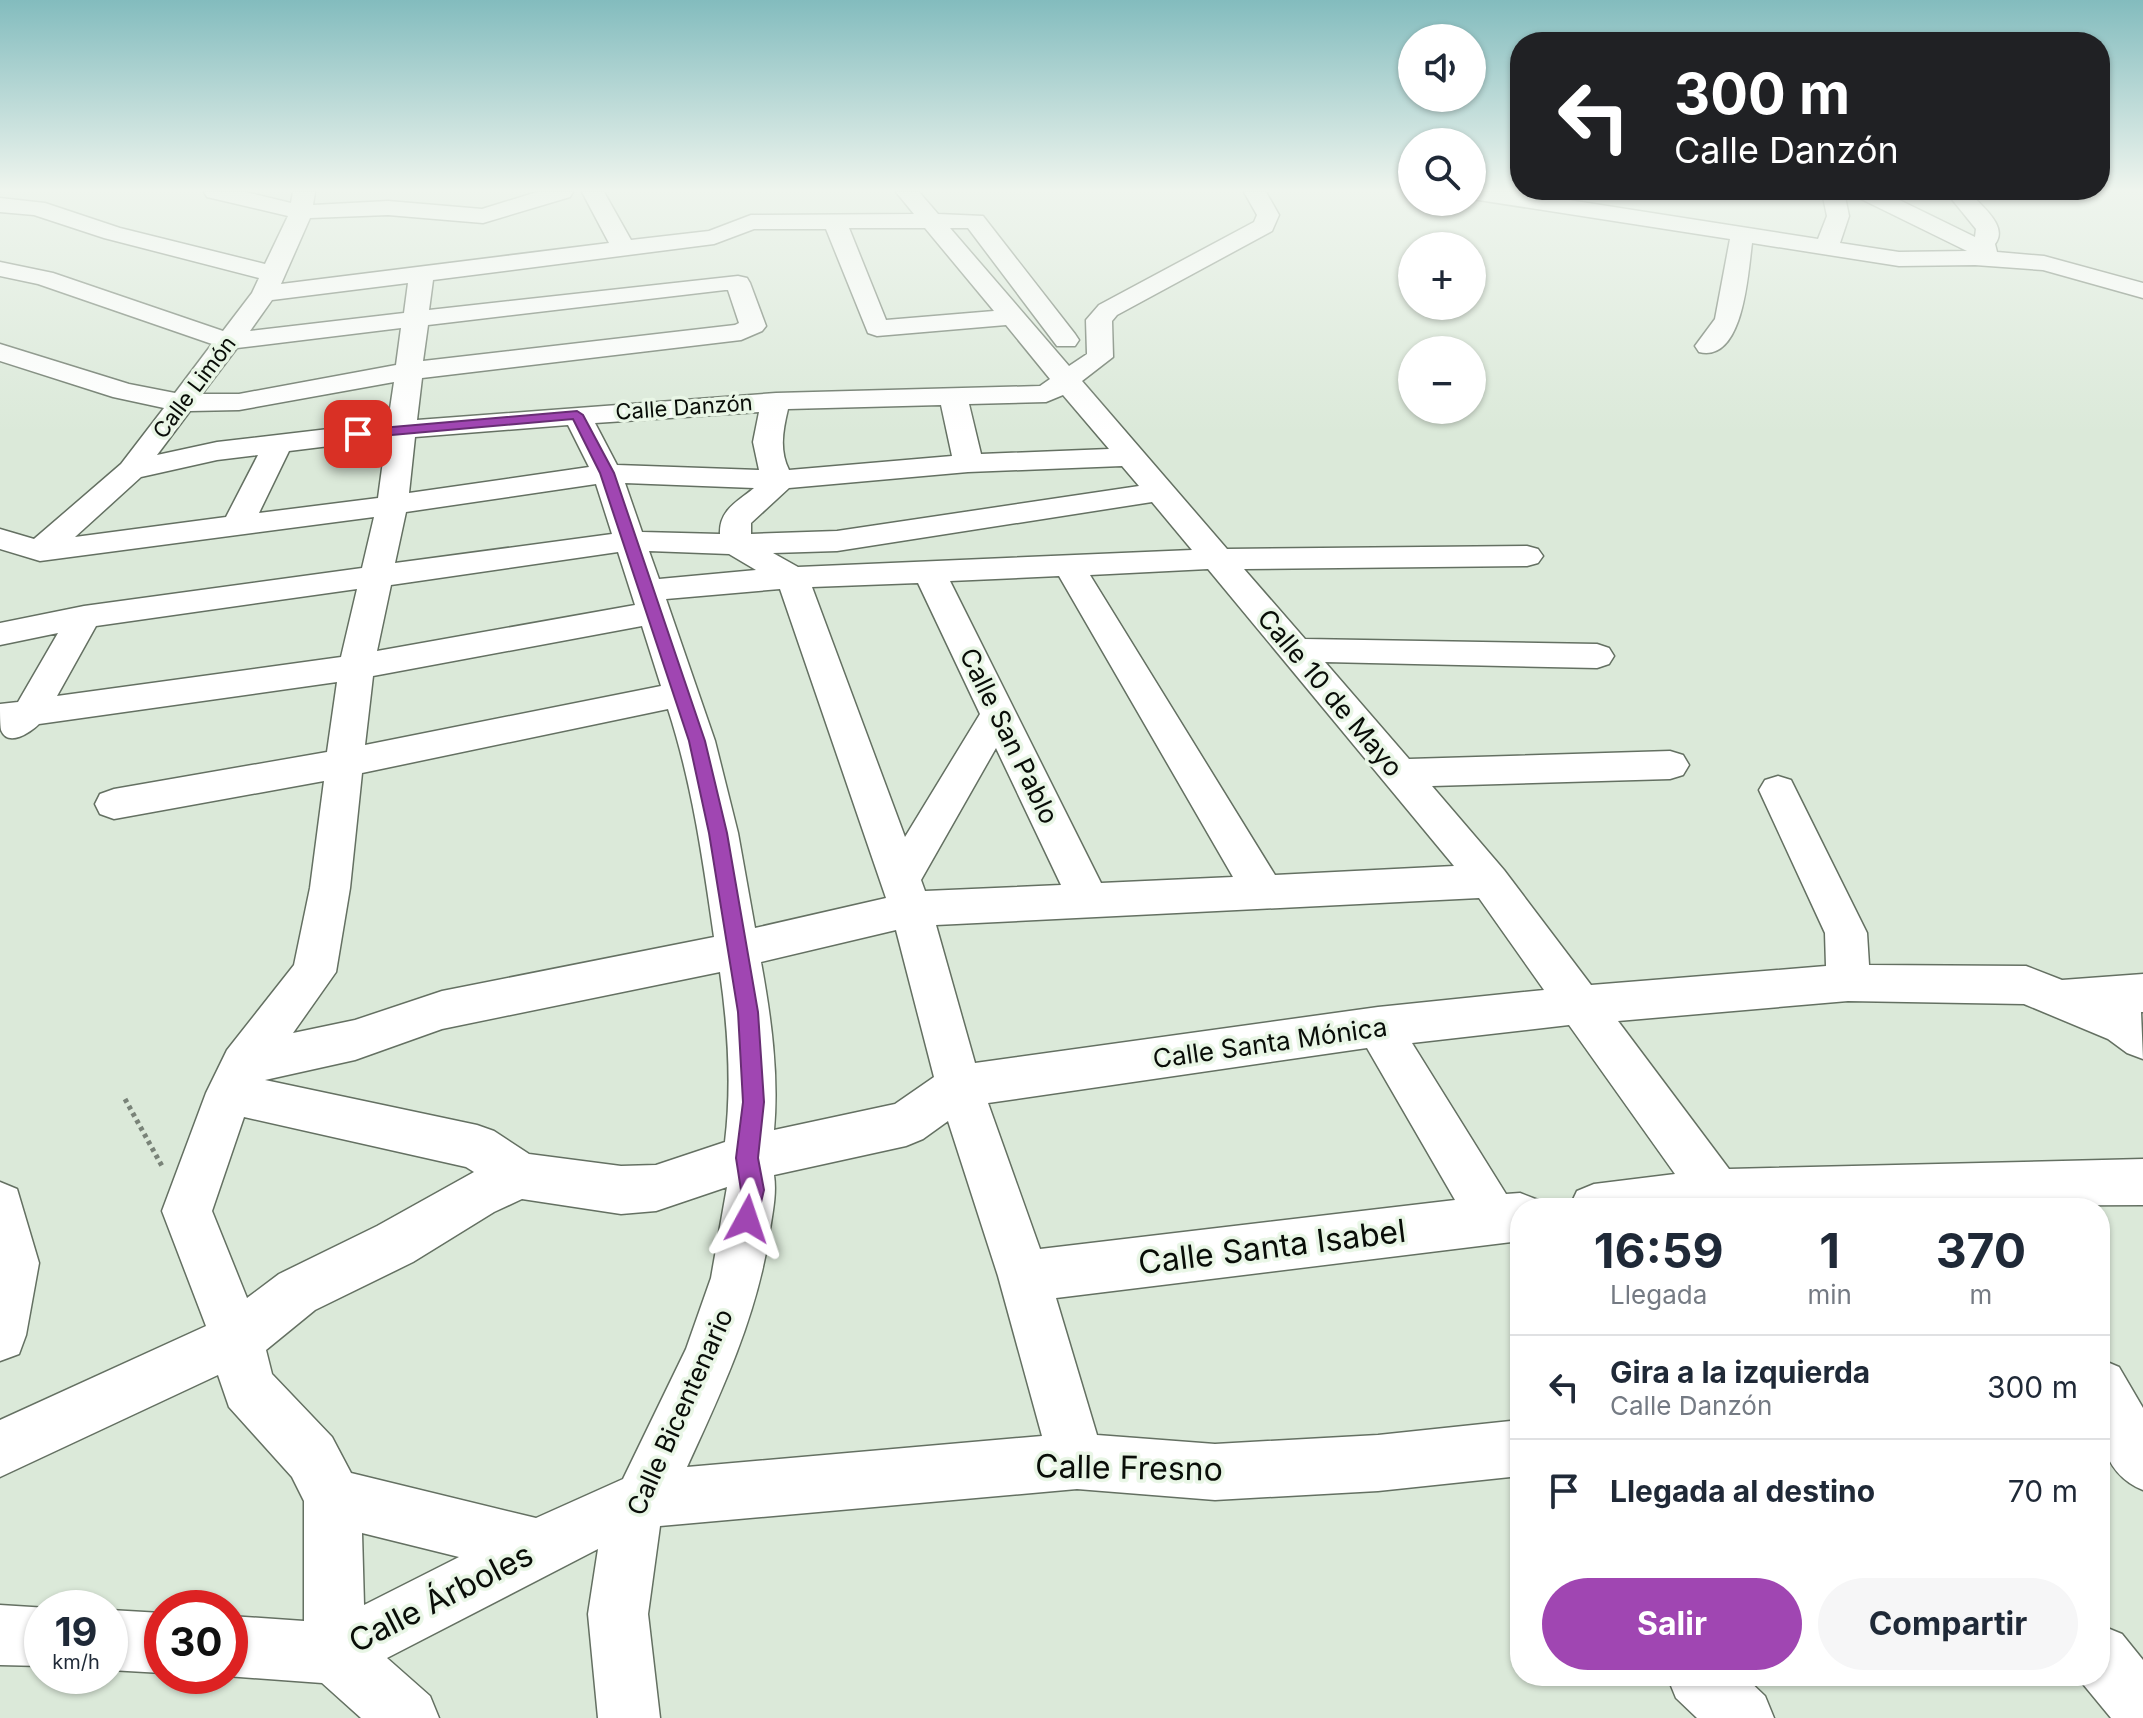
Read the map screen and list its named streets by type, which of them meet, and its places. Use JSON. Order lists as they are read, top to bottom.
{
  "streets": {
    "street": [
      "Calle Limón",
      "Calle Danzón",
      "Calle 10 de Mayo",
      "Calle San Pablo",
      "Calle Santa Mónica",
      "Calle Santa Isabel",
      "Calle Bicentenario",
      "Calle Fresno",
      "Calle Árboles"
    ]
  },
  "crossings": [
    ["Calle Limón", "Calle Danzón"],
    ["Calle Danzón", "Calle 10 de Mayo"],
    ["Calle Danzón", "Calle Bicentenario"],
    ["Calle 10 de Mayo", "Calle Santa Mónica"],
    ["Calle Bicentenario", "Calle Fresno"],
    ["Calle Bicentenario", "Calle Árboles"],
    ["Calle Fresno", "Calle Árboles"]
  ],
  "page": {
    "map_buttons": ["+", "−"],
    "turn": ["300 m", "Calle Danzón"],
    "eta": [
      "16:59",
      "Llegada",
      "1",
      "min",
      "370",
      "m"
    ],
    "list": [
      {
        "name": "Gira a la izquierda",
        "note": "Calle Danzón",
        "value": "300 m"
      },
      {
        "name": "Llegada al destino",
        "value": "70 m"
      }
    ],
    "buttons": ["Salir", "Compartir"],
    "speed": "19 km/h",
    "limit": "30"
  }
}
